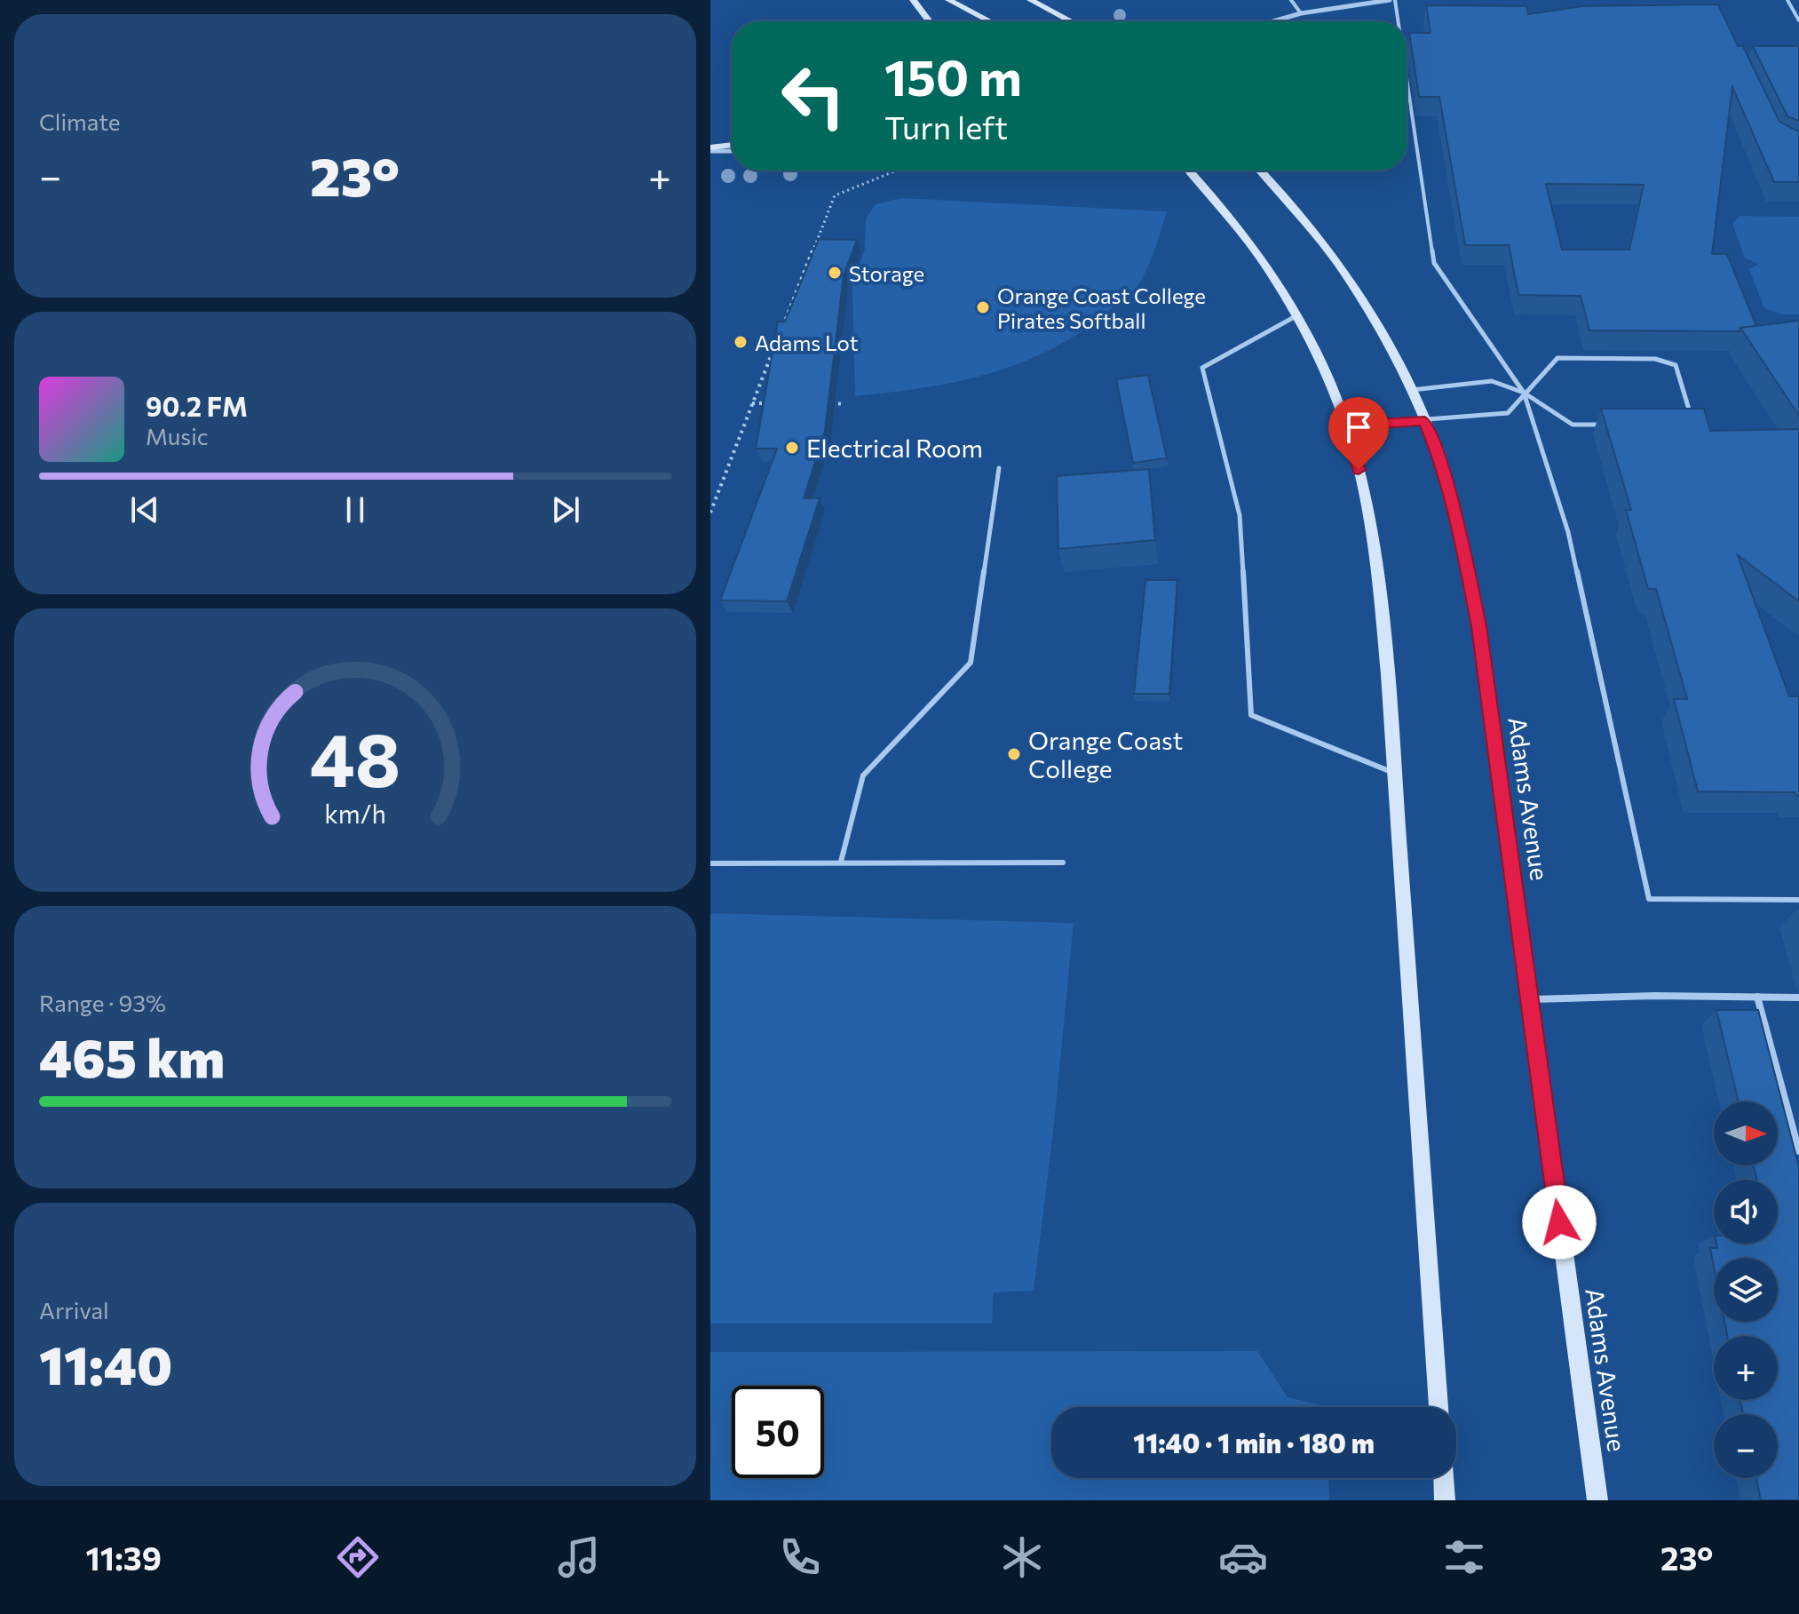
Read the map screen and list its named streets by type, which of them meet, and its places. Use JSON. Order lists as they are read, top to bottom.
{
  "streets": {
    "main road": ["Adams Avenue"]
  },
  "places": [
    "Storage",
    "Orange Coast College Pirates Softball",
    "Adams Lot",
    "Electrical Room",
    "Orange Coast College"
  ],
  "north": "right",
  "page": {
    "tile": [
      "Climate",
      ["Range · 93%", "465 km"],
      ["Arrival", "11:40"]
    ],
    "turn": ["150 m", "Turn left"],
    "heat": ["−", "23°", "+"],
    "song": ["90.2 FM", "Music"],
    "map_buttons": ["+", "−"],
    "limit": "50",
    "trip": "11:40 · 1 min · 180 m",
    "tabs": ["11:39", "23°"],
    "gauge": ["48", "km/h"]
  }
}
